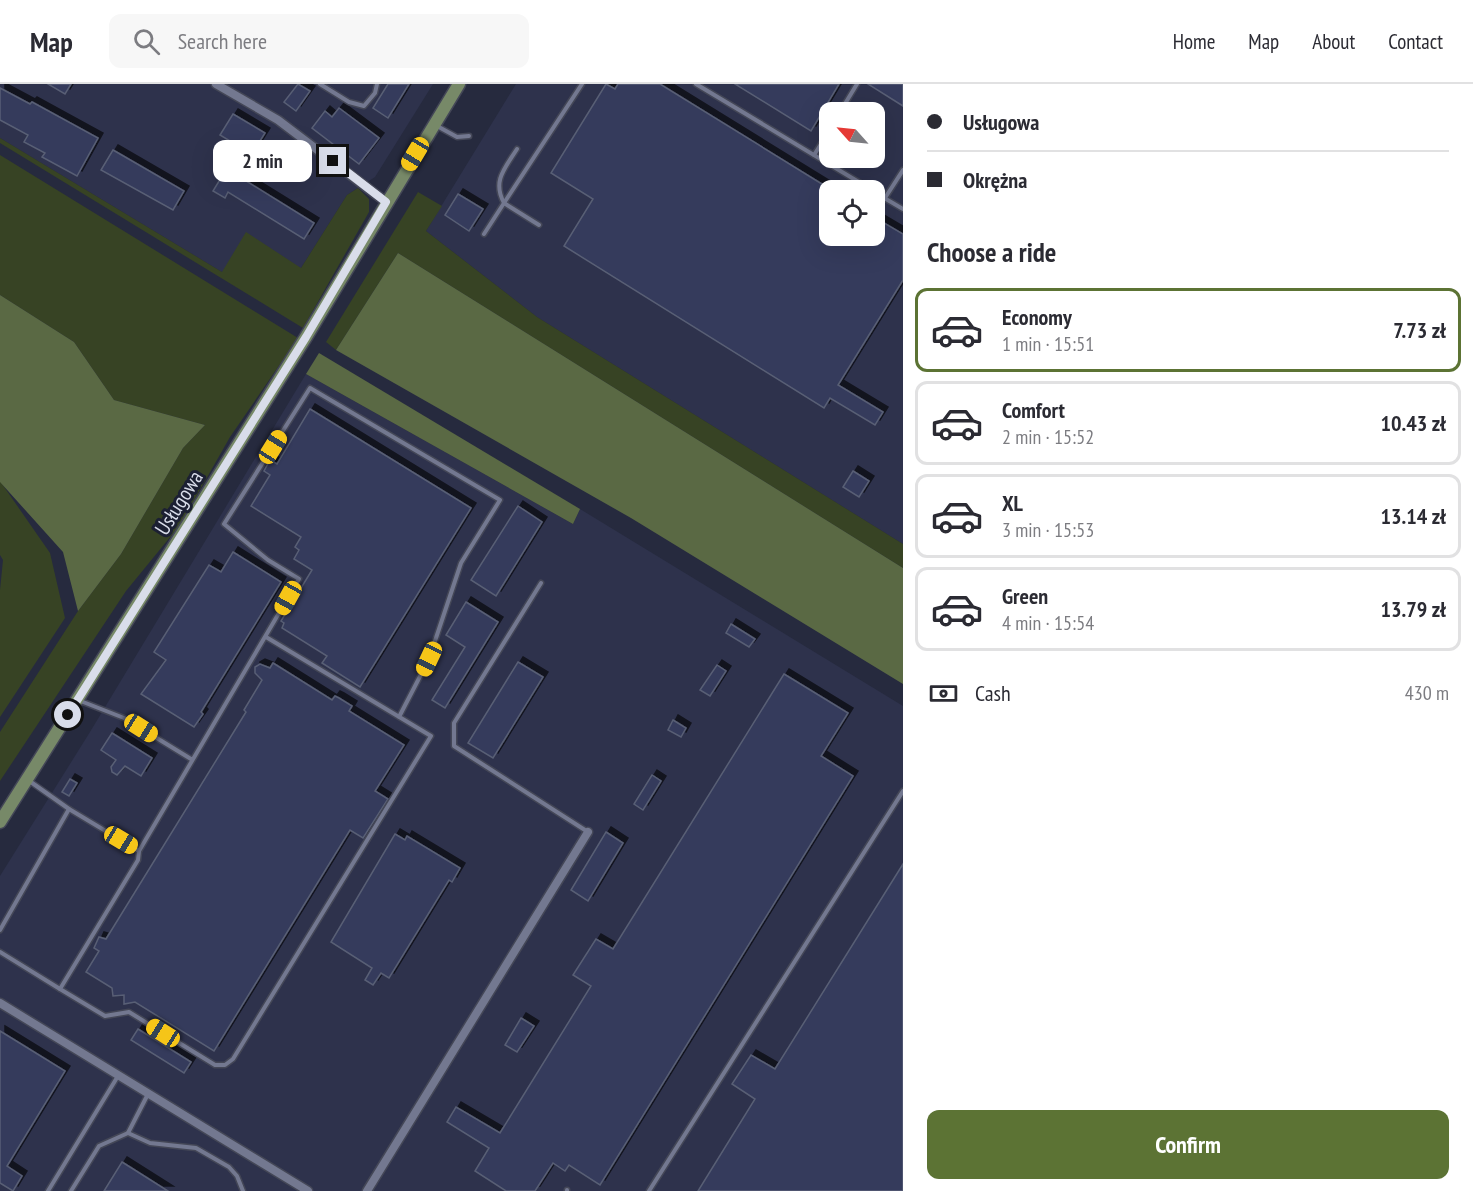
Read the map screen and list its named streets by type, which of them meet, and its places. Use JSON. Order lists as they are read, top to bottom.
{
  "streets": {
    "street": ["Usługowa"]
  },
  "north": "top left",
  "page": {
    "header": "Map",
    "search": "Search here",
    "nav": [
      "Home",
      "Map",
      "About",
      "Contact"
    ],
    "banner": ["Usługowa", "Okrężna"],
    "bubble": "2 min",
    "heading": "Choose a ride",
    "list": [
      {
        "name": "Economy",
        "note": "1 min · 15:51",
        "value": "7.73 zł"
      },
      {
        "name": "Comfort",
        "note": "2 min · 15:52",
        "value": "10.43 zł"
      },
      {
        "name": "XL",
        "note": "3 min · 15:53",
        "value": "13.14 zł"
      },
      {
        "name": "Green",
        "note": "4 min · 15:54",
        "value": "13.79 zł"
      }
    ],
    "pay": ["Cash", "430 m"],
    "buttons": "Confirm"
  }
}
